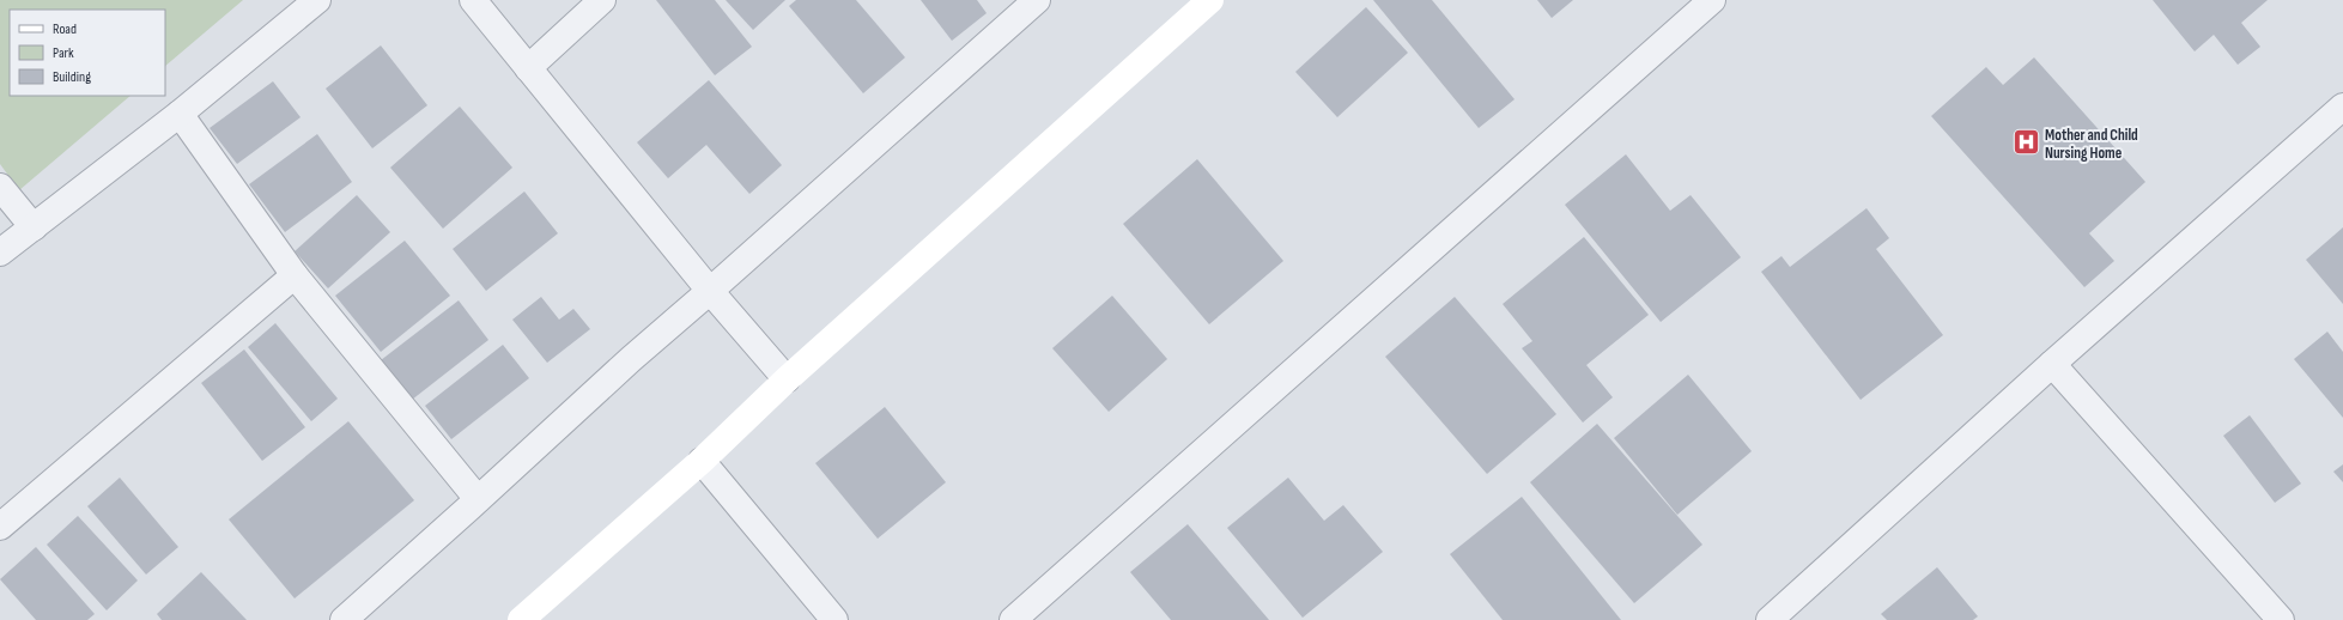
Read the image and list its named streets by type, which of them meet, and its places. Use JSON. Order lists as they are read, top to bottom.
{
  "places": {
    "hospital": ["Mother and Child Nursing Home"]
  },
  "legend": ["Road", "Park", "Building"]
}
